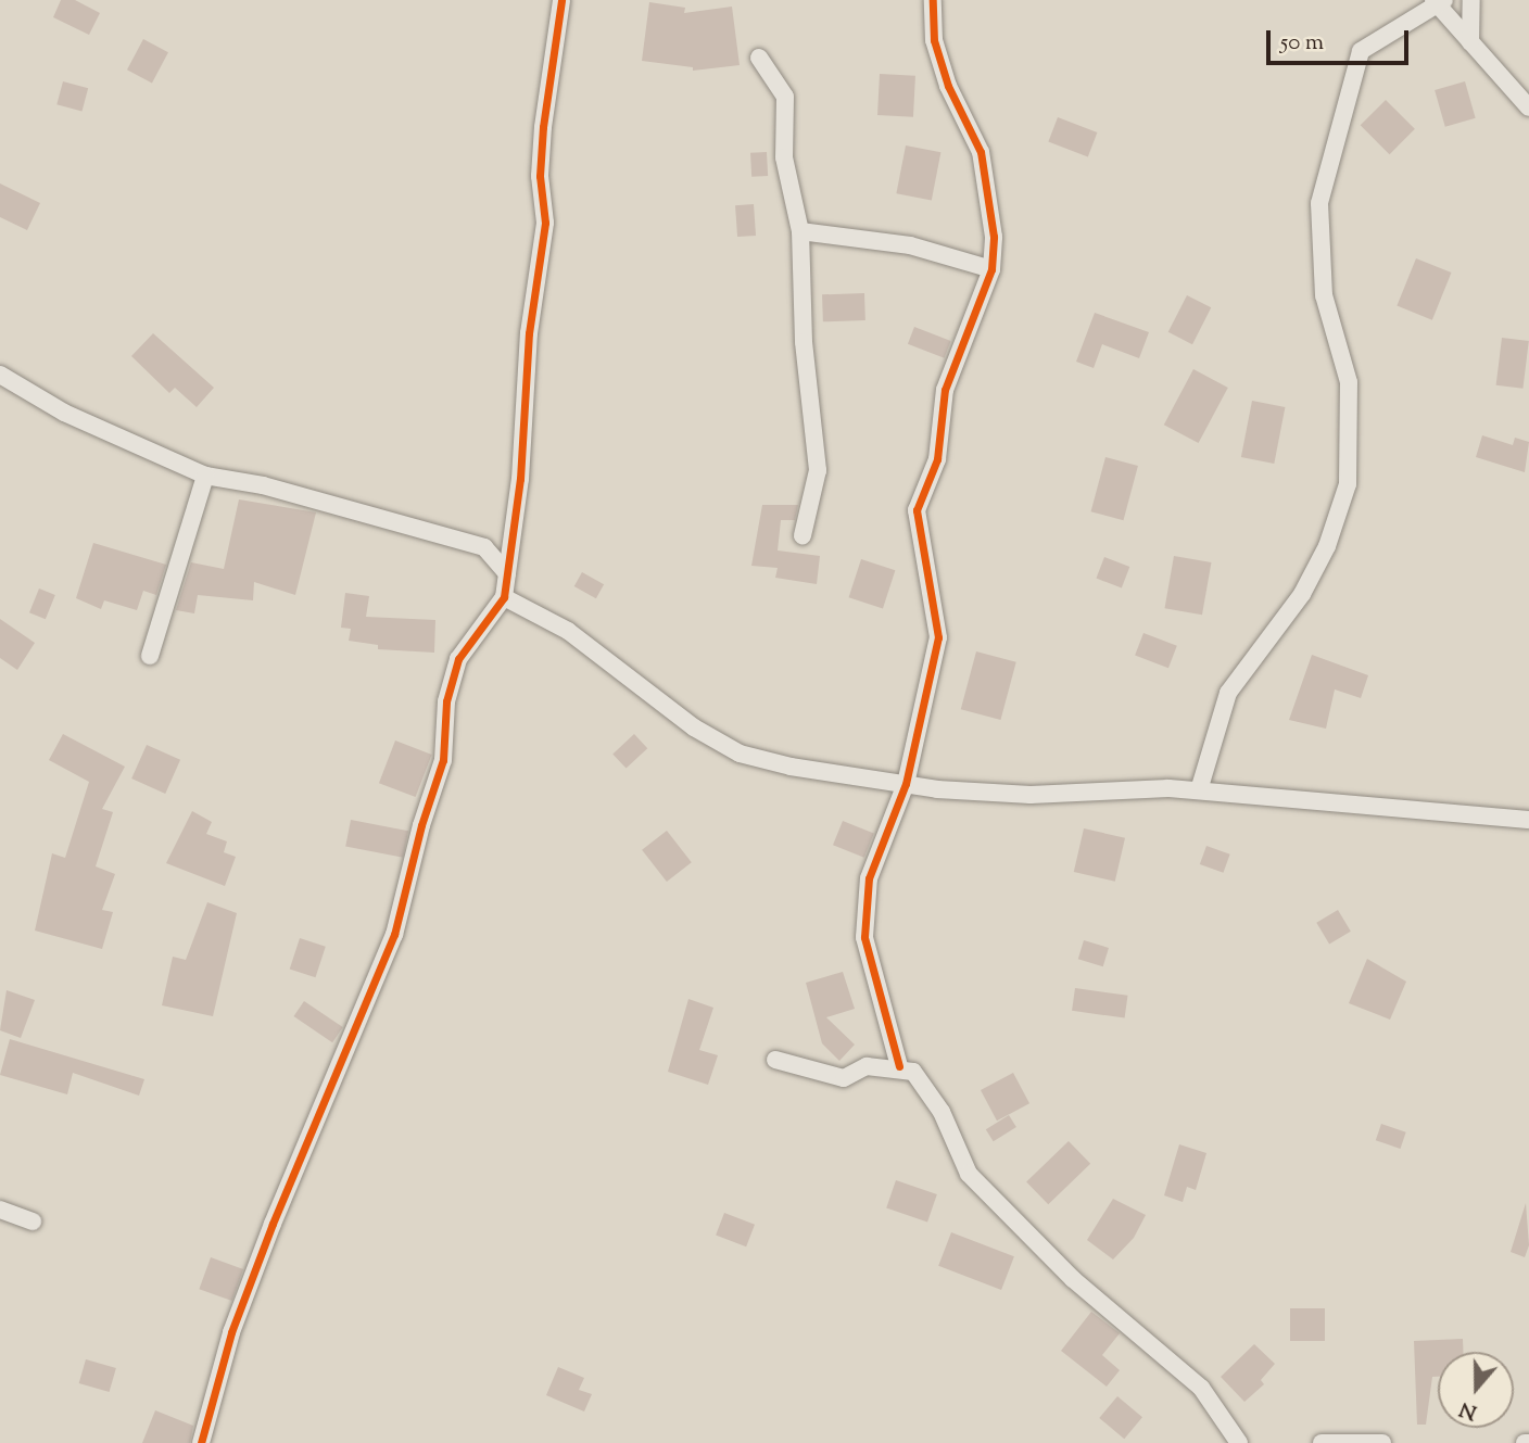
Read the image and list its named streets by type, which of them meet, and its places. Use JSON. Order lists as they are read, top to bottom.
{
  "scale_bar": "50 m",
  "north": "bottom"
}
